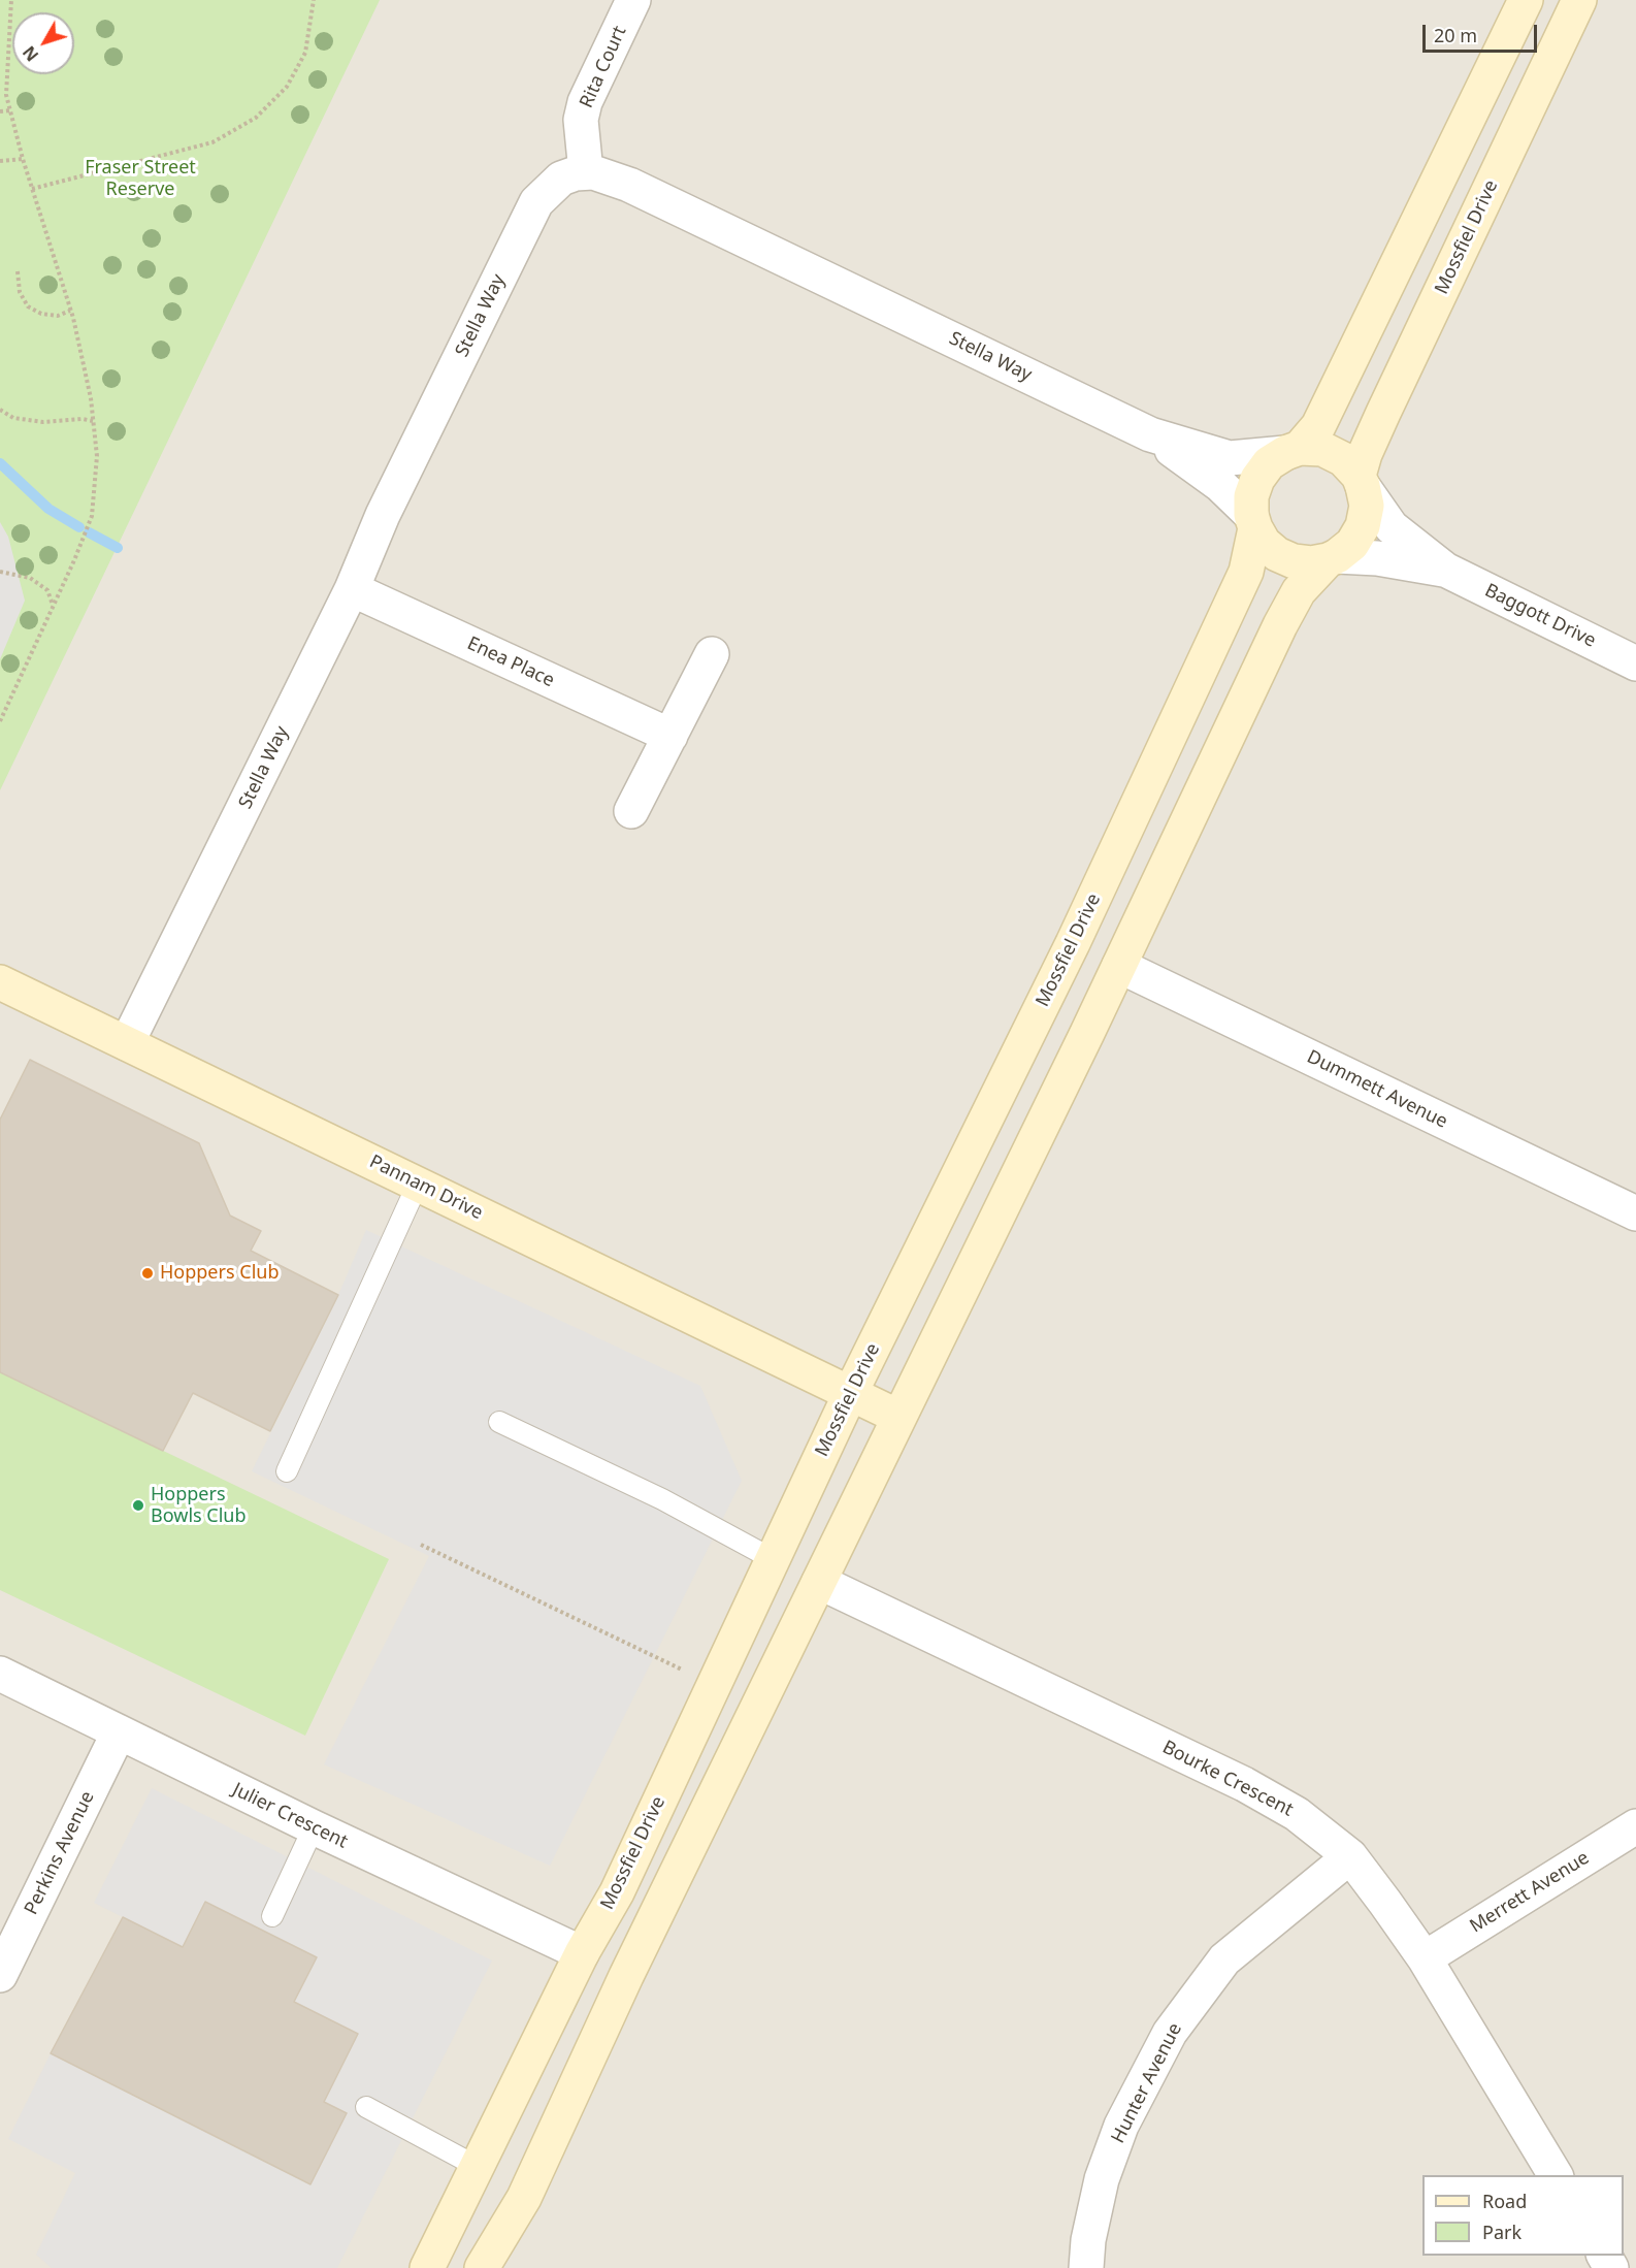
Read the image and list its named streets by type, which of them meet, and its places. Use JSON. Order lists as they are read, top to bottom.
{
  "streets": {
    "street": [
      "Rita Court",
      "Mossfiel Drive",
      "Stella Way",
      "Baggott Drive",
      "Enea Place",
      "Dummett Avenue",
      "Pannam Drive",
      "Bourke Crescent",
      "Julier Crescent",
      "Perkins Avenue",
      "Merrett Avenue",
      "Hunter Avenue"
    ]
  },
  "crossings": [
    ["Rita Court", "Stella Way"],
    ["Mossfiel Drive", "Stella Way"],
    ["Mossfiel Drive", "Baggott Drive"],
    ["Mossfiel Drive", "Pannam Drive"],
    ["Mossfiel Drive", "Julier Crescent"],
    ["Stella Way", "Baggott Drive"],
    ["Stella Way", "Enea Place"],
    ["Stella Way", "Pannam Drive"],
    ["Bourke Crescent", "Merrett Avenue"],
    ["Bourke Crescent", "Hunter Avenue"],
    ["Julier Crescent", "Perkins Avenue"]
  ],
  "parks": ["Fraser Street Reserve"],
  "places": ["Hoppers Club", "Hoppers Bowls Club"],
  "legend": ["Road", "Park"],
  "scale_bar": "20 m",
  "north": "bottom left"
}
